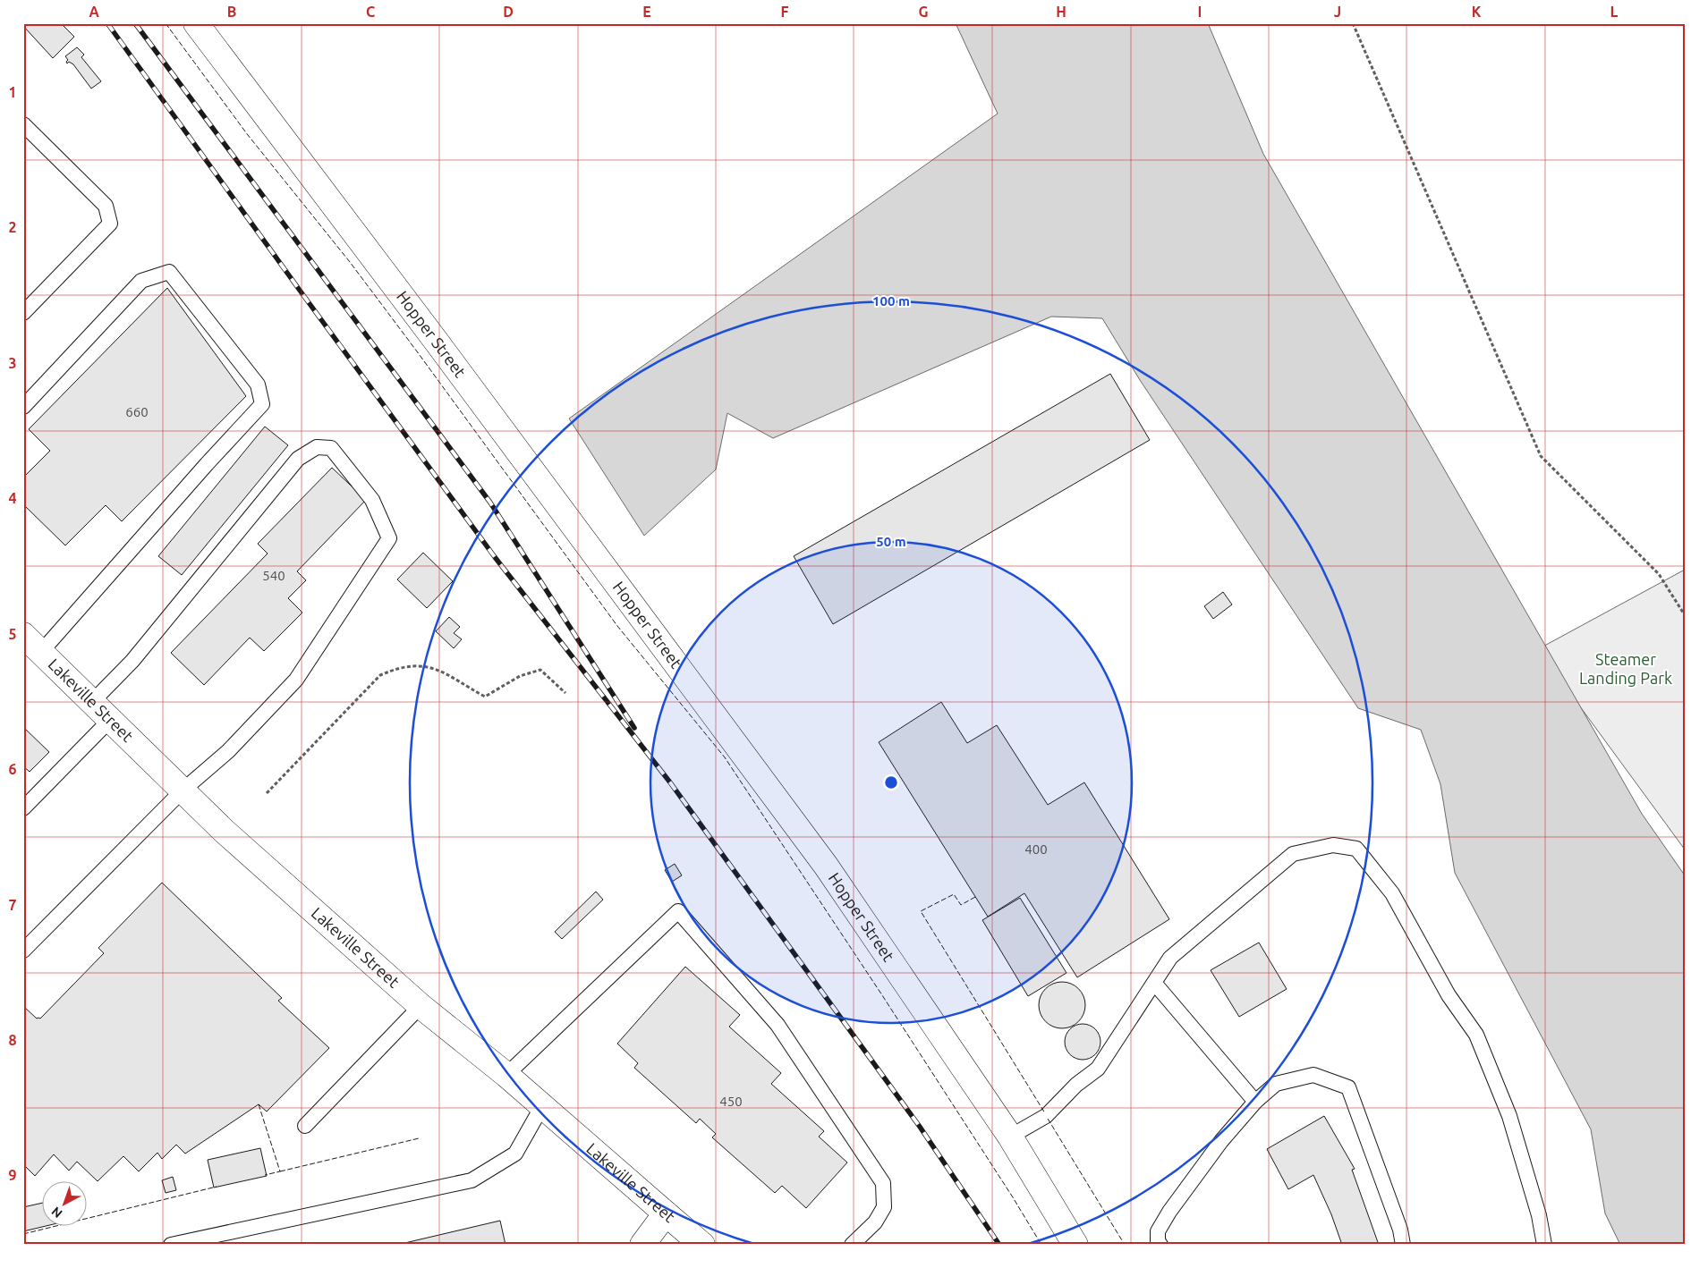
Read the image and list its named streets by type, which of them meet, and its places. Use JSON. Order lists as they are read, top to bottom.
{
  "streets": {
    "street": ["Hopper Street", "Lakeville Street"]
  },
  "parks": ["Steamer Landing Park"],
  "house_numbers": [
    "660",
    "540",
    "400",
    "450"
  ],
  "north": "bottom left",
  "grid": {
    "columns": [
      "A",
      "B",
      "C",
      "D",
      "E",
      "F",
      "G",
      "H",
      "I",
      "J",
      "K",
      "L"
    ],
    "rows": [
      "1",
      "2",
      "3",
      "4",
      "5",
      "6",
      "7",
      "8",
      "9"
    ]
  },
  "rings": ["100 m", "50 m"]
}
